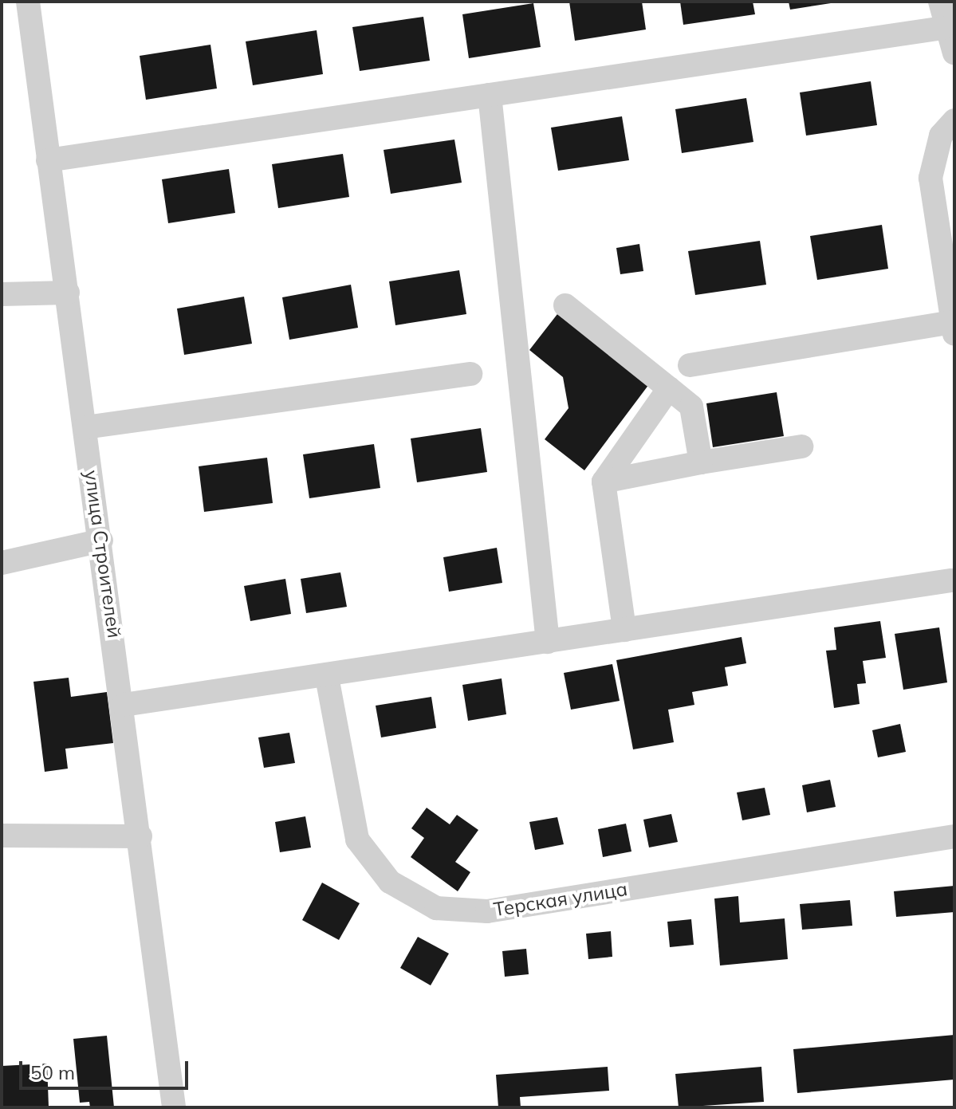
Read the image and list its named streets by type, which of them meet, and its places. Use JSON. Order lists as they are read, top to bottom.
{
  "streets": {
    "street": ["улица Строителей", "Терская улица"]
  },
  "scale_bar": "50 m"
}
